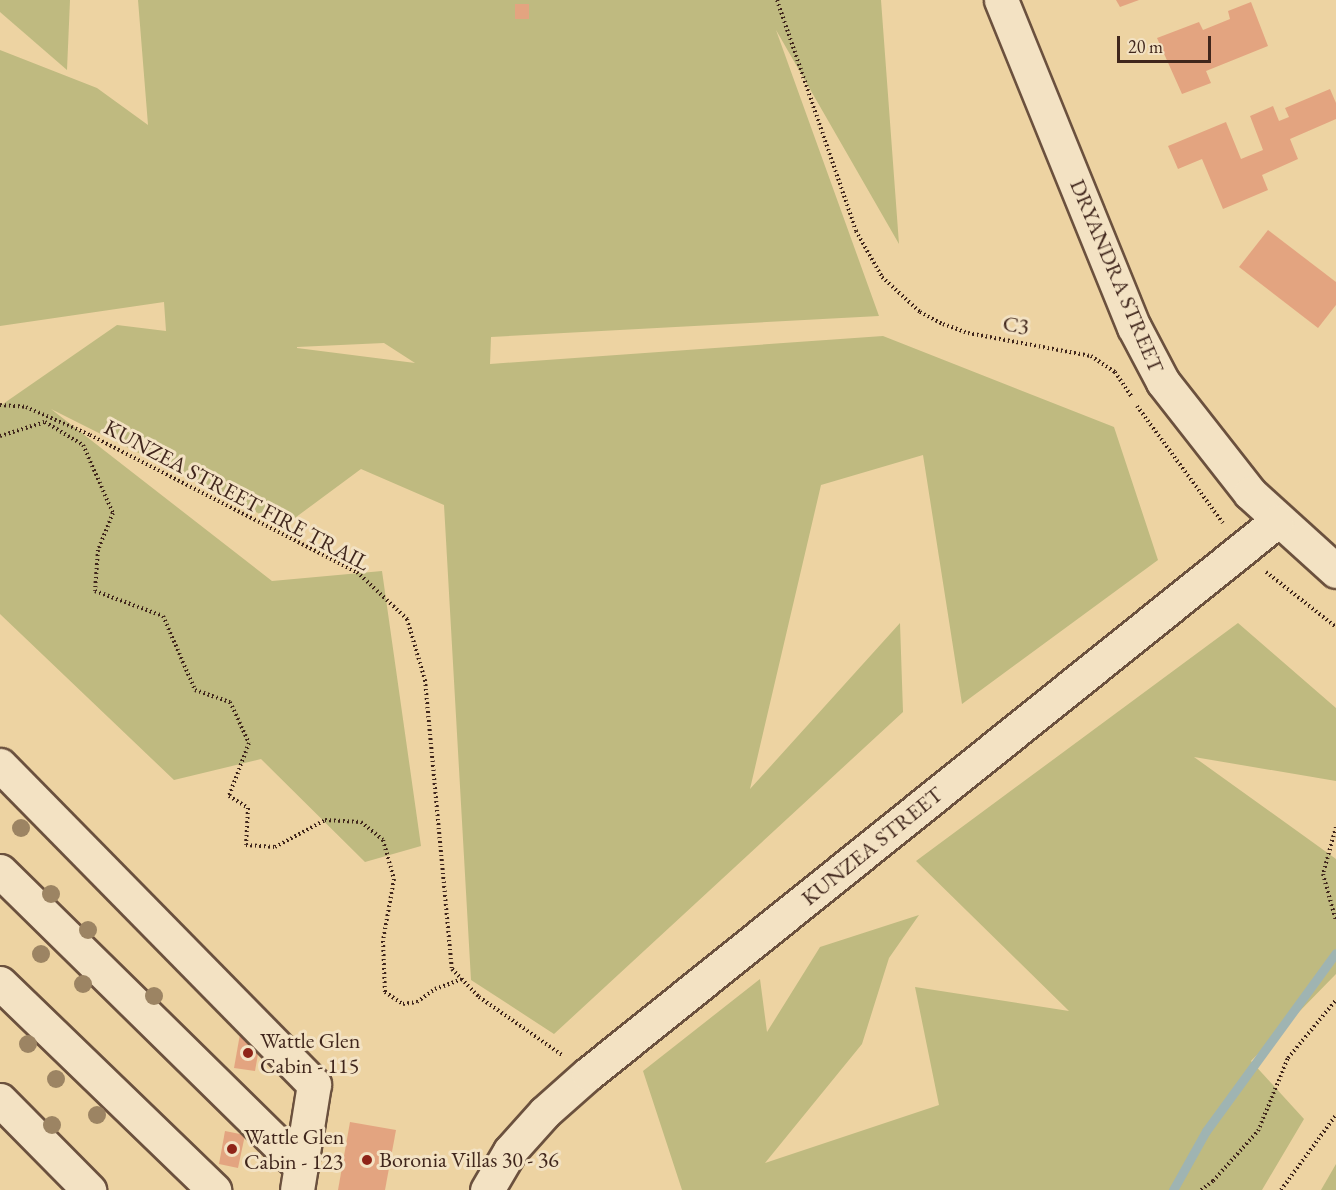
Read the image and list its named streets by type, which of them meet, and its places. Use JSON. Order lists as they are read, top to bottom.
{
  "streets": {
    "street": ["DRYANDRA STREET", "KUNZEA STREET"],
    "path": ["C3", "KUNZEA STREET FIRE TRAIL"]
  },
  "crossings": [
    ["DRYANDRA STREET", "KUNZEA STREET"],
    ["C3", "KUNZEA STREET"]
  ],
  "places": ["Wattle Glen Cabin - 115", "Wattle Glen Cabin - 123", "Boronia Villas 30 - 36"],
  "scale_bar": "20 m"
}
